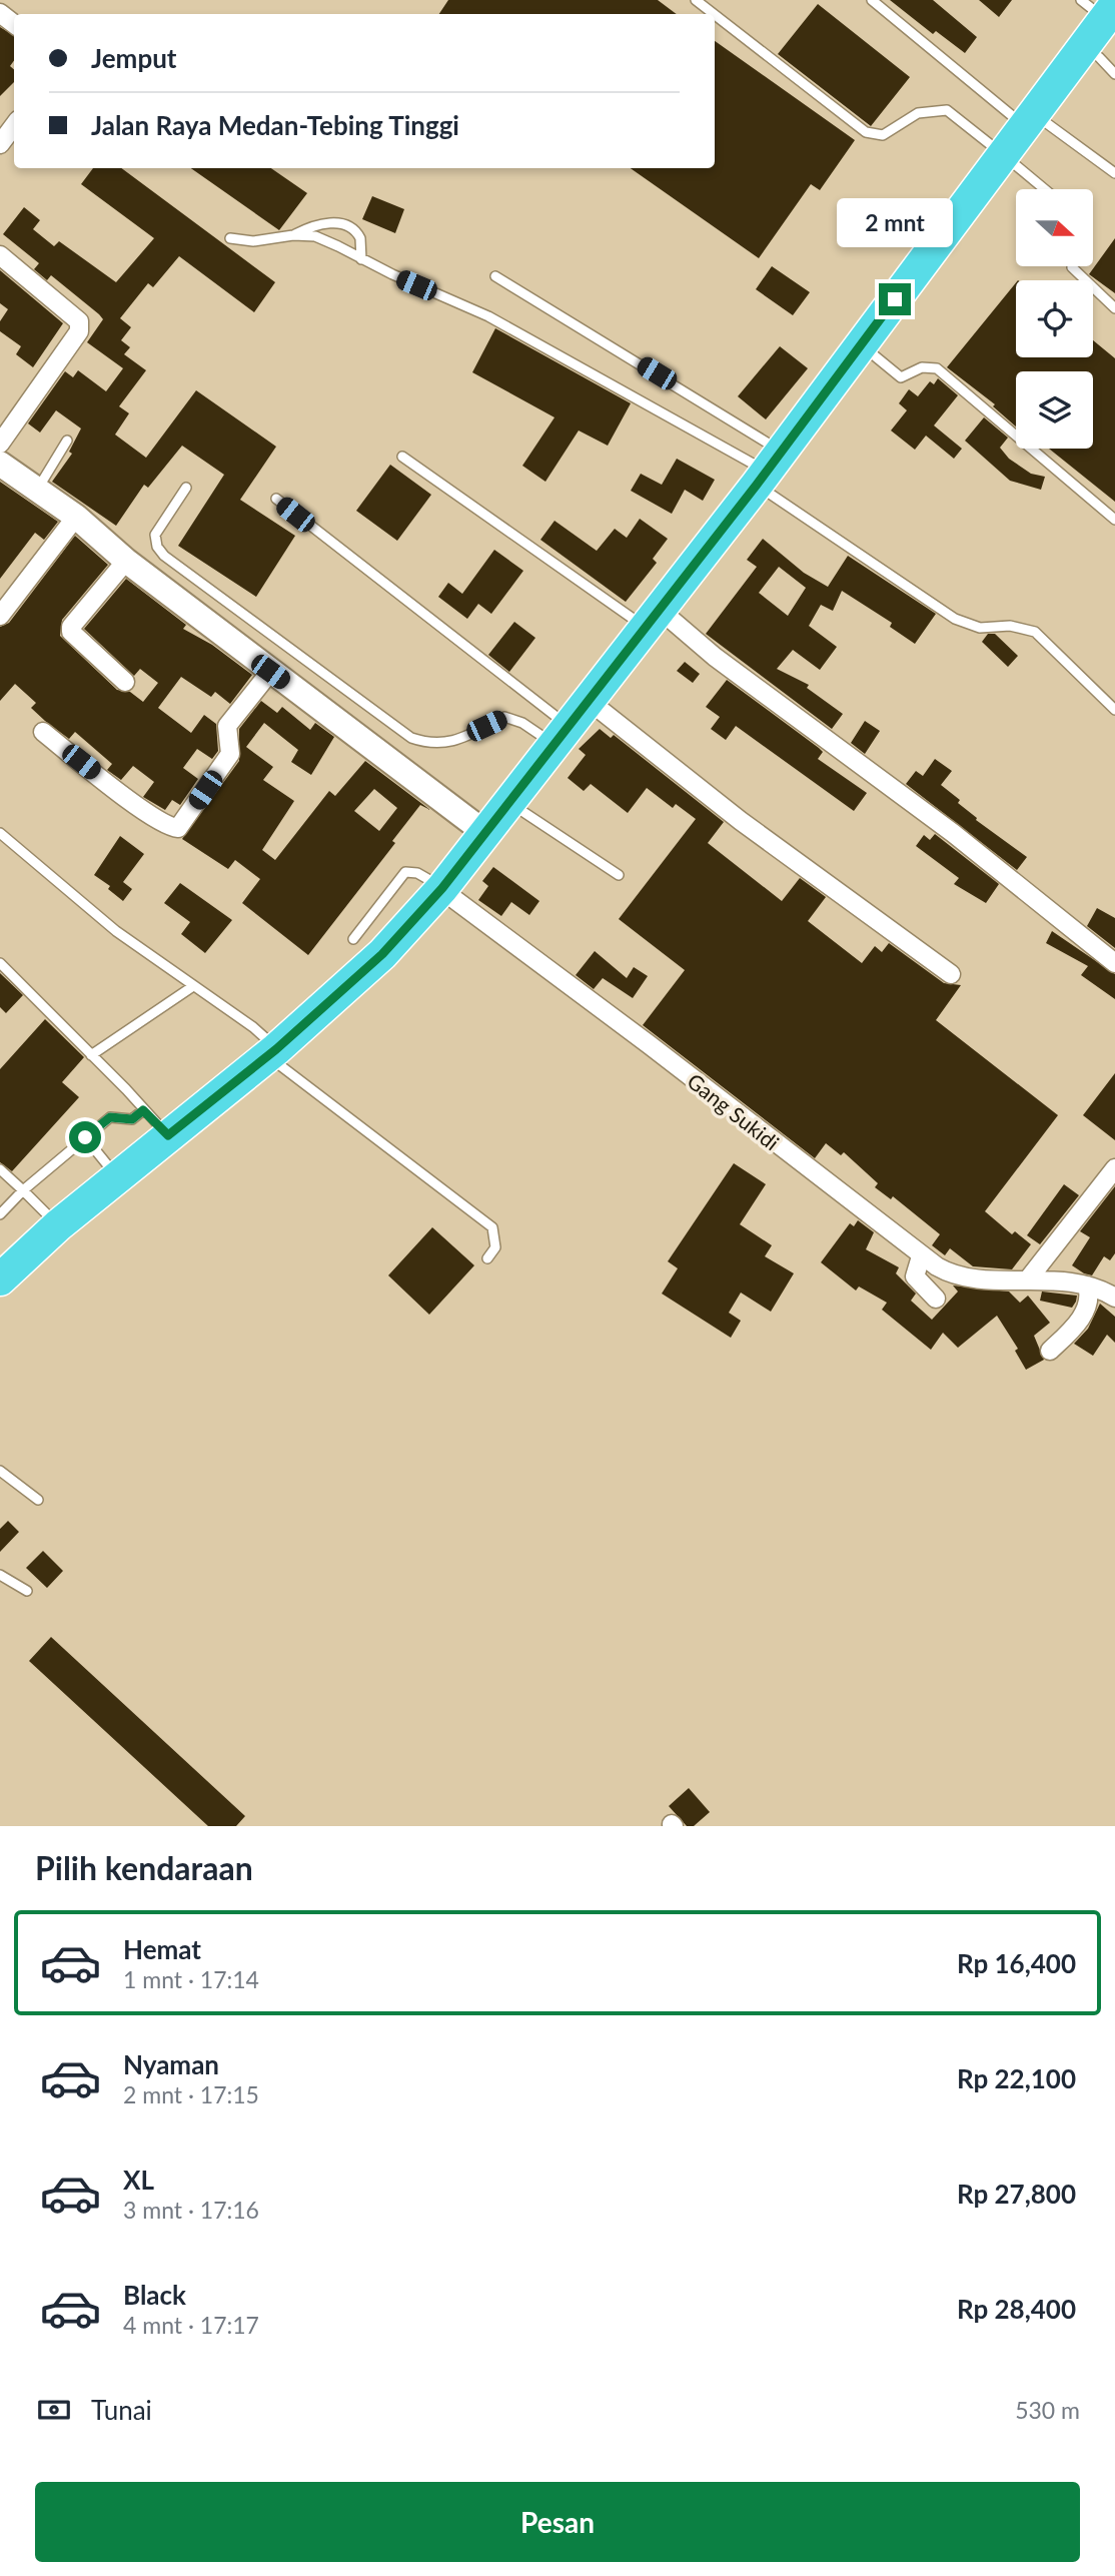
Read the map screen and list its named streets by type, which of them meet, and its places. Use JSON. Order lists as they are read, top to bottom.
{
  "streets": {
    "street": ["Gang Sukidi"]
  },
  "north": "right",
  "page": {
    "banner": ["Jemput", "Jalan Raya Medan-Tebing Tinggi"],
    "bubble": "2 mnt",
    "heading": "Pilih kendaraan",
    "list": [
      {
        "name": "Hemat",
        "note": "1 mnt · 17:14",
        "value": "Rp 16,400"
      },
      {
        "name": "Nyaman",
        "note": "2 mnt · 17:15",
        "value": "Rp 22,100"
      },
      {
        "name": "XL",
        "note": "3 mnt · 17:16",
        "value": "Rp 27,800"
      },
      {
        "name": "Black",
        "note": "4 mnt · 17:17",
        "value": "Rp 28,400"
      }
    ],
    "pay": ["Tunai", "530 m"],
    "buttons": "Pesan"
  }
}
